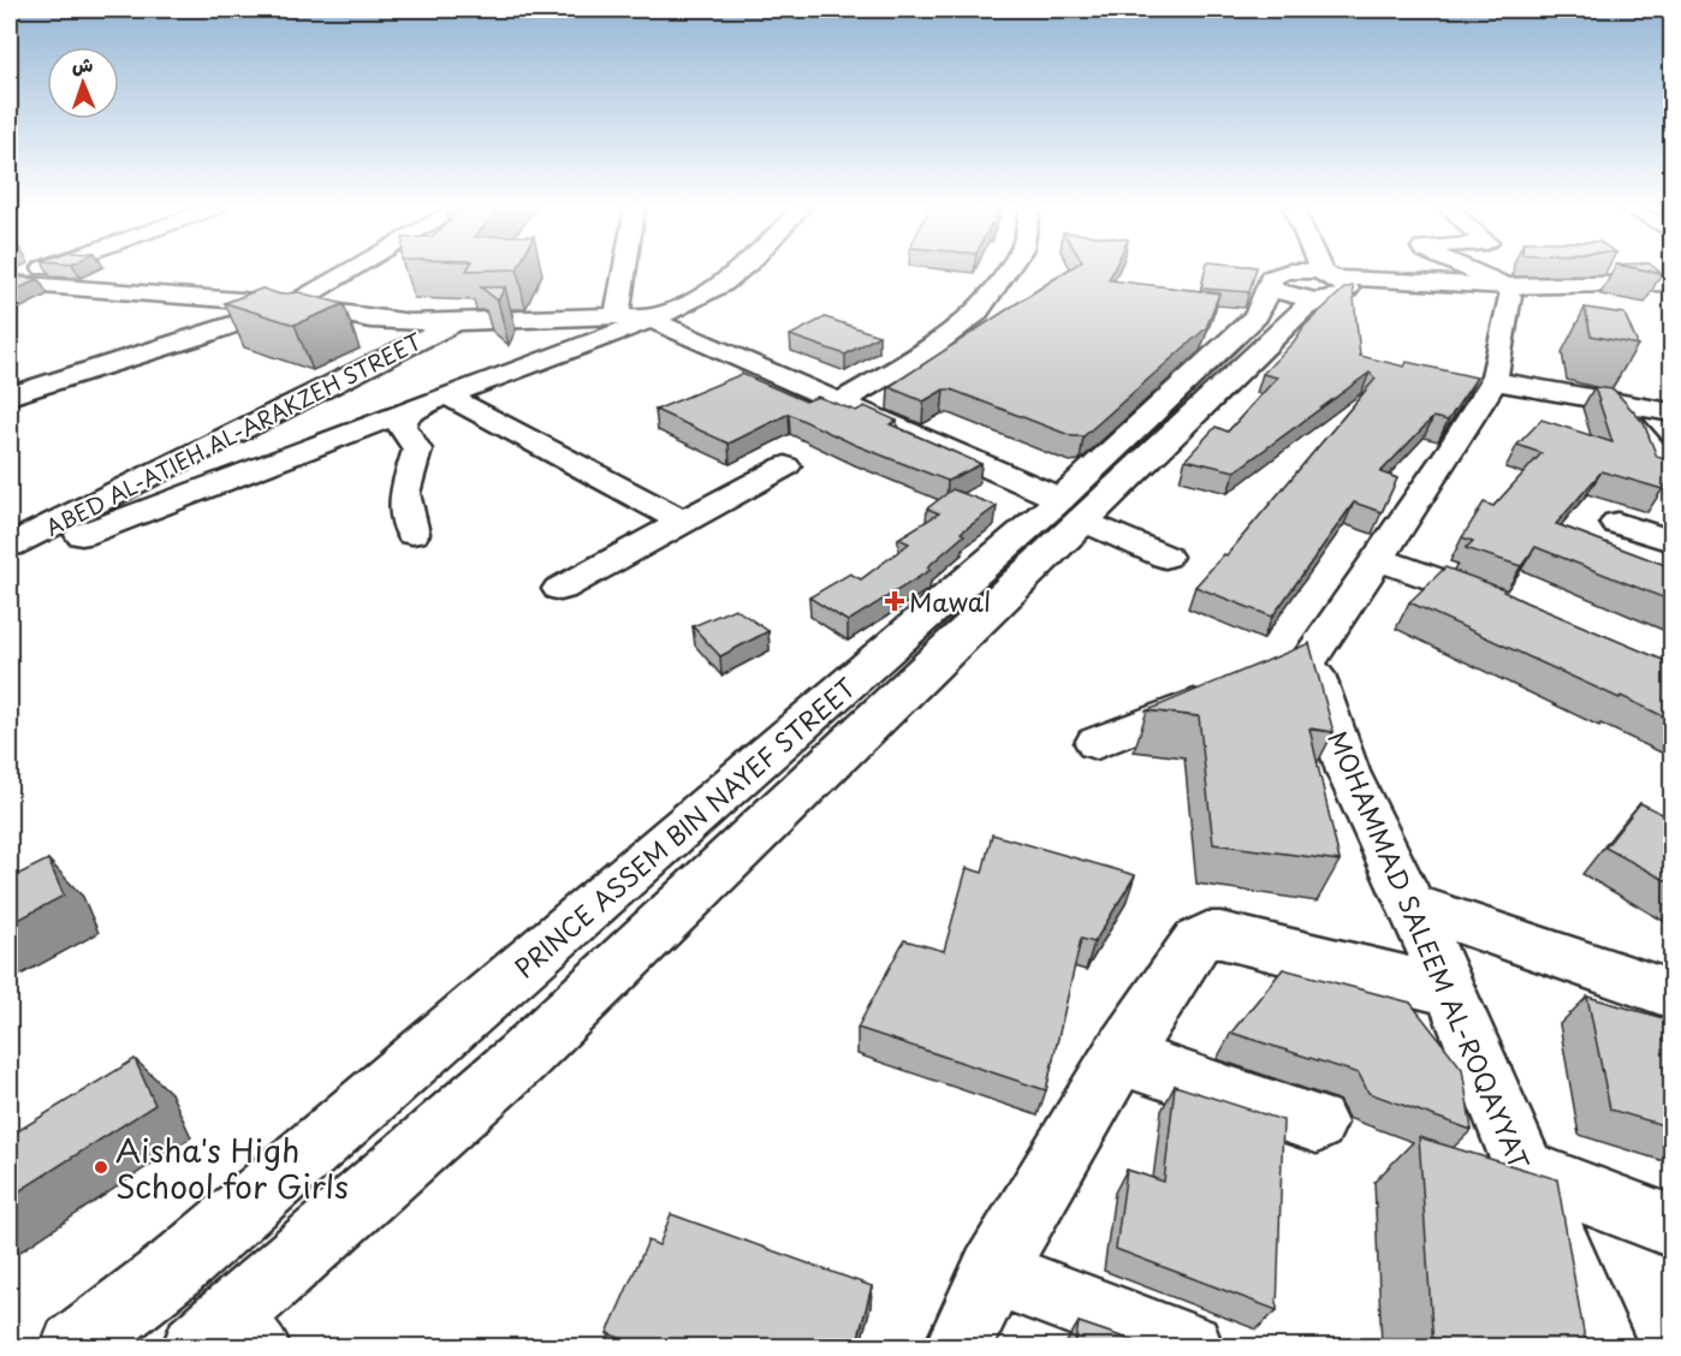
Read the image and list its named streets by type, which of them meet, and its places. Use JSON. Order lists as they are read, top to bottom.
{
  "streets": {
    "street": ["ABED AL-ATIEH AL-ARAKZEH STREET", "PRINCE ASSEM BIN NAYEF STREET", "MOHAMMAD SALEEM AL-ROQAYYAT"]
  },
  "places": {
    "health": ["Mawal"],
    "other": ["Aisha's High School for Girls"]
  },
  "north": "top"
}
